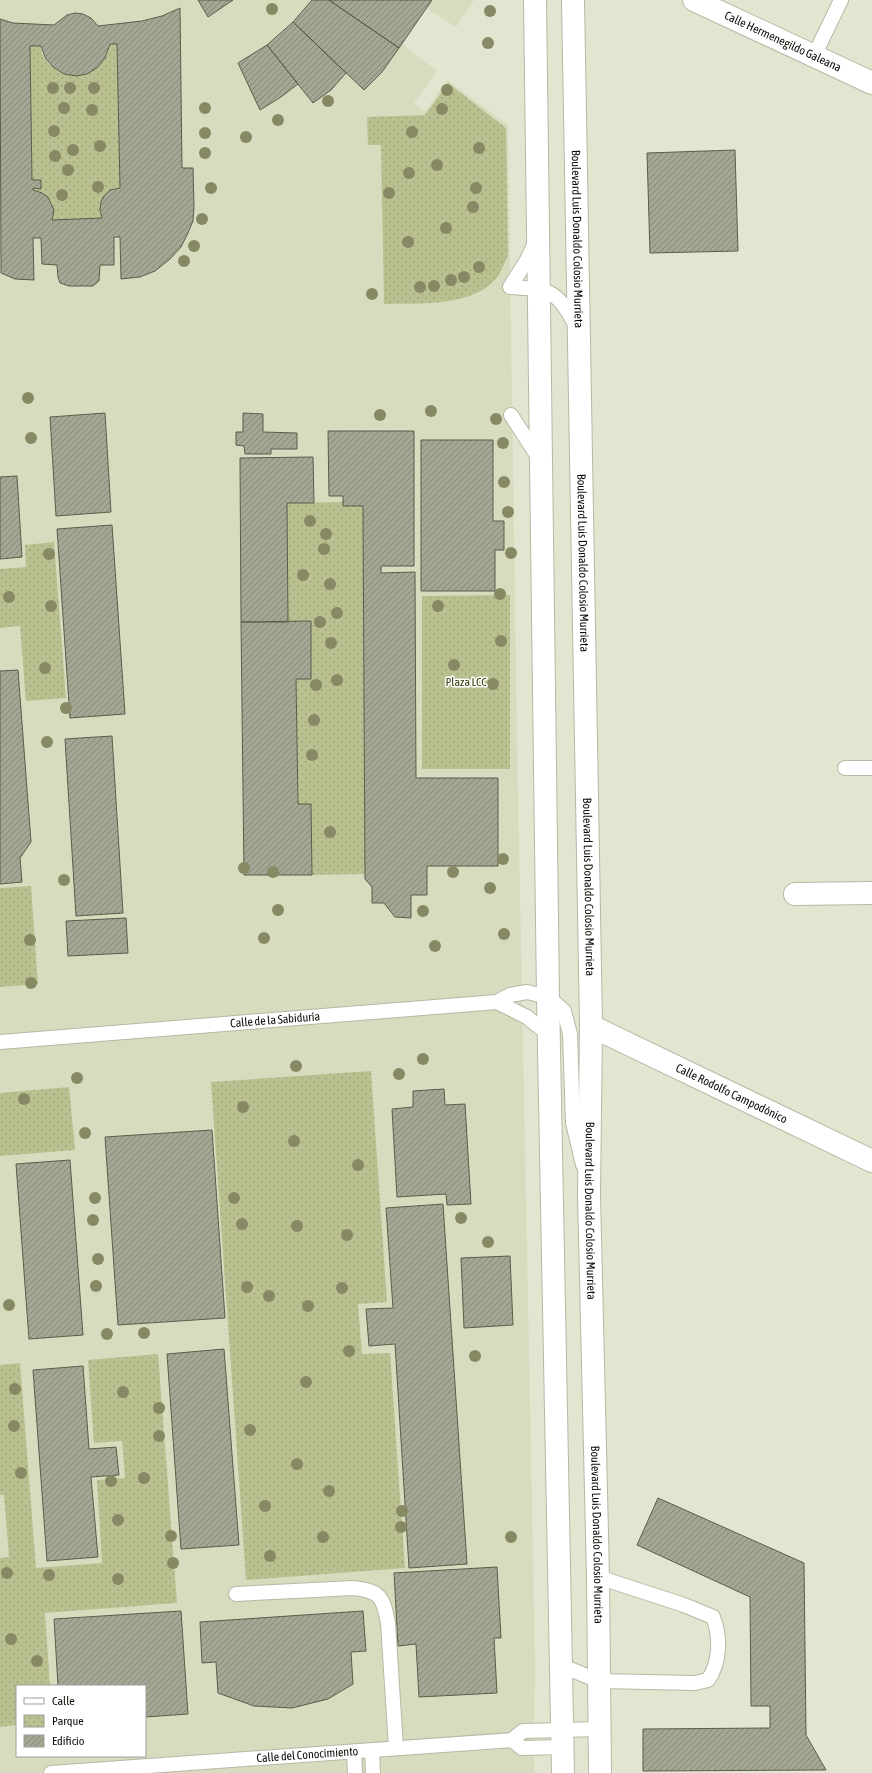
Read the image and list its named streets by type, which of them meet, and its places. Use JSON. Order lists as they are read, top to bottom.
{
  "streets": {
    "main road": ["Calle Hermenegildo Galeana", "Boulevard Luis Donaldo Colosio Murrieta", "Calle Rodolfo Campodónico"],
    "lane": ["Calle de la Sabiduría", "Calle del Conocimiento"]
  },
  "crossings": [
    ["Boulevard Luis Donaldo Colosio Murrieta", "Calle Rodolfo Campodónico"],
    ["Boulevard Luis Donaldo Colosio Murrieta", "Calle del Conocimiento"]
  ],
  "parks": ["Plaza LCC"],
  "legend": ["Calle", "Parque", "Edificio"]
}
